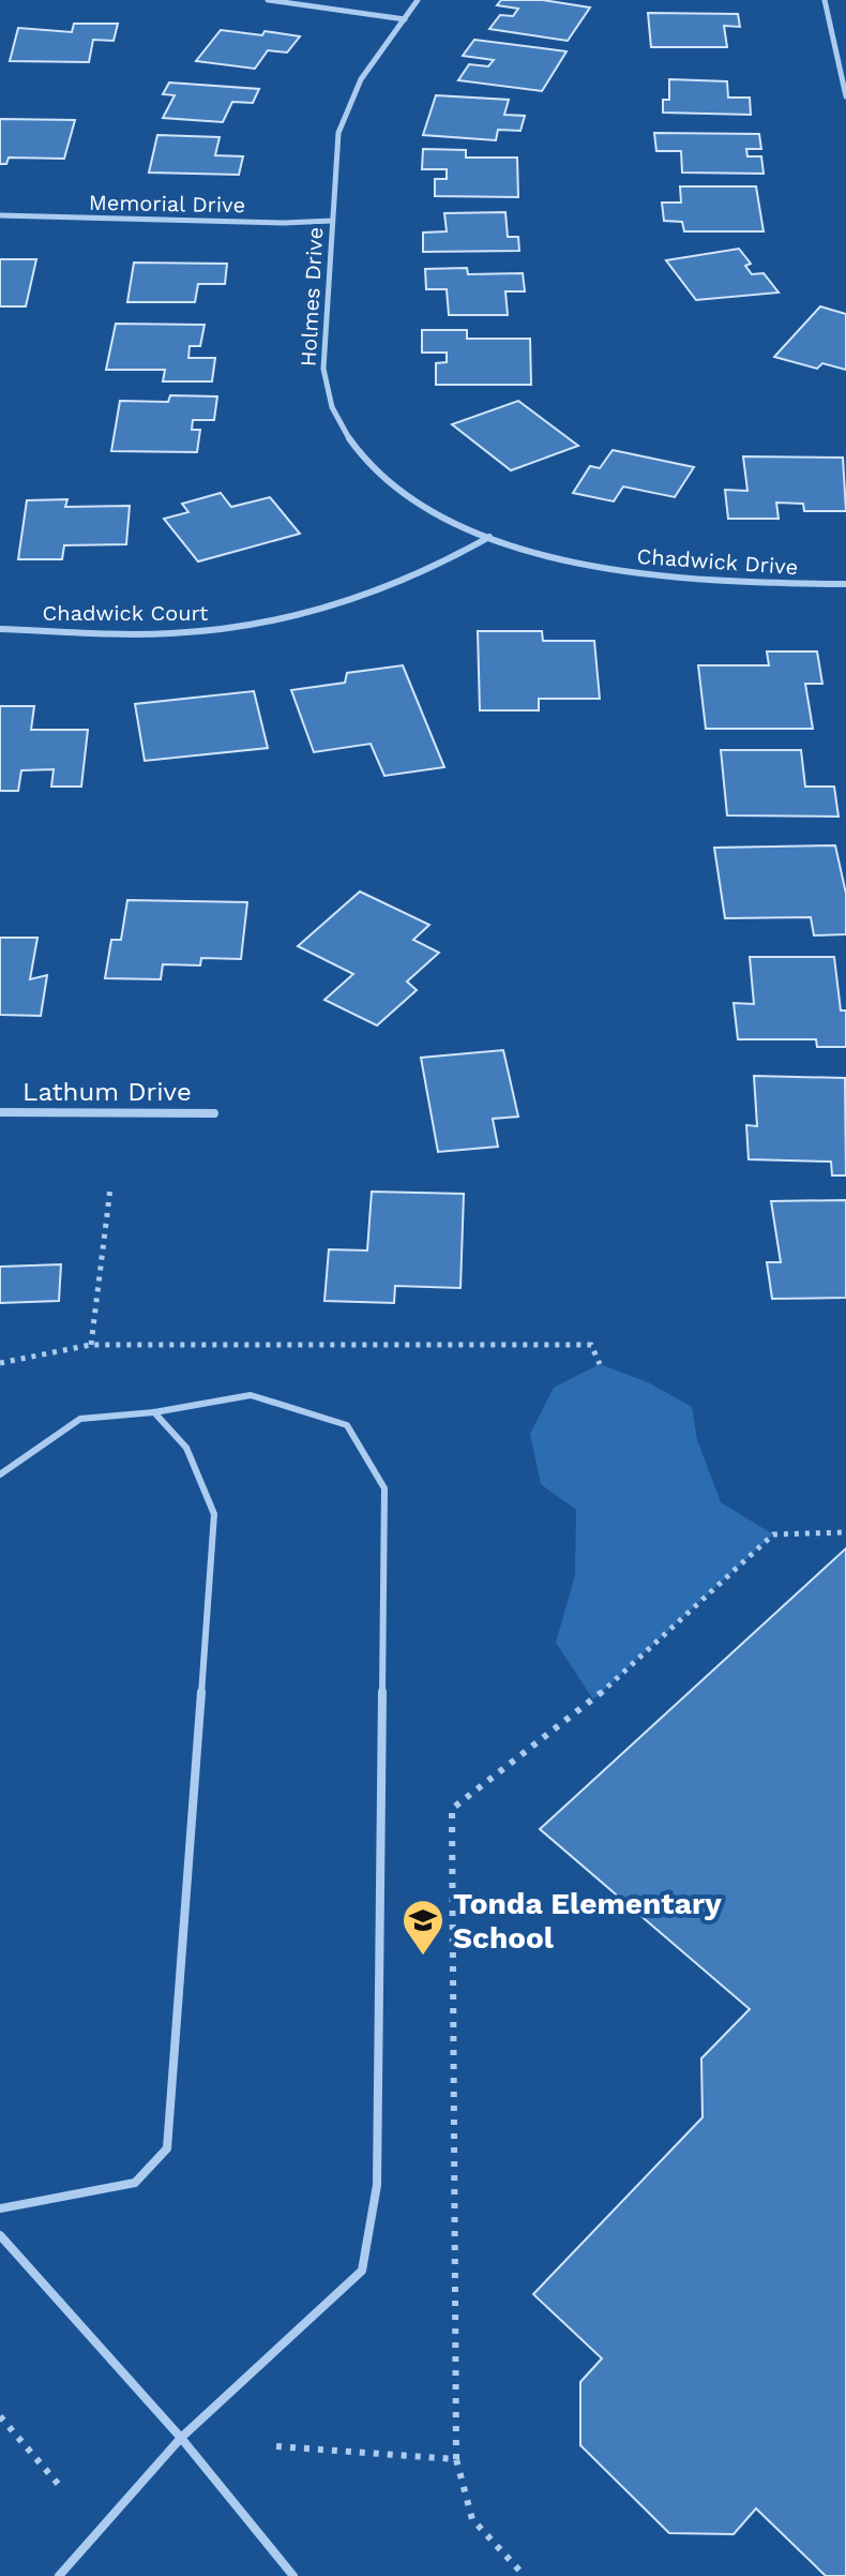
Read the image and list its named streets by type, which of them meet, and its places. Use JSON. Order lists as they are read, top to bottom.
{
  "streets": {
    "street": [
      "Memorial Drive",
      "Holmes Drive",
      "Chadwick Drive",
      "Chadwick Court",
      "Lathum Drive"
    ]
  },
  "crossings": [
    ["Memorial Drive", "Holmes Drive"],
    ["Holmes Drive", "Chadwick Drive"],
    ["Holmes Drive", "Chadwick Court"],
    ["Chadwick Drive", "Chadwick Court"]
  ],
  "places": {
    "school or university": ["Tonda Elementary School"]
  }
}
